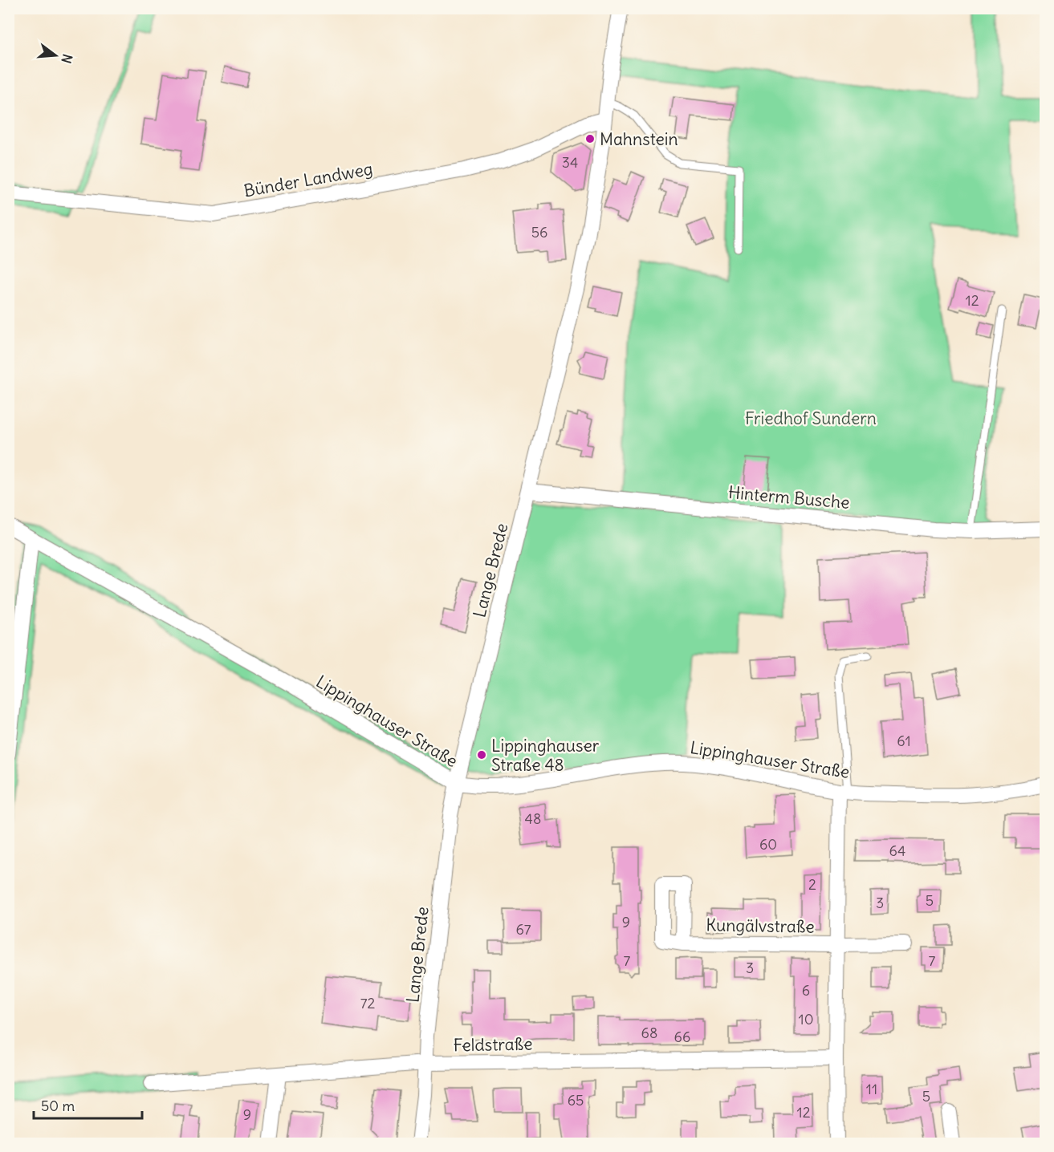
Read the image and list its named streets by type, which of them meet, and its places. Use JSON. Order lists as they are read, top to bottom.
{
  "streets": {
    "street": [
      "Bünder Landweg",
      "Hinterm Busche",
      "Lange Brede",
      "Lippinghauser Straße",
      "Kungälvstraße",
      "Feldstraße"
    ]
  },
  "crossings": [
    ["Bünder Landweg", "Lange Brede"],
    ["Hinterm Busche", "Lange Brede"],
    ["Lange Brede", "Lippinghauser Straße"],
    ["Lange Brede", "Feldstraße"]
  ],
  "parks": ["Friedhof Sundern"],
  "places": ["Mahnstein", "Lippinghauser Straße 48"],
  "house_numbers": [
    "34",
    "56",
    "12",
    "61",
    "48",
    "60",
    "64",
    "2",
    "5",
    "3",
    "9",
    "67",
    "7",
    "7",
    "3",
    "6",
    "72",
    "10",
    "68",
    "66",
    "11",
    "5",
    "65",
    "12",
    "9"
  ],
  "scale_bar": "50 m",
  "north": "right"
}
